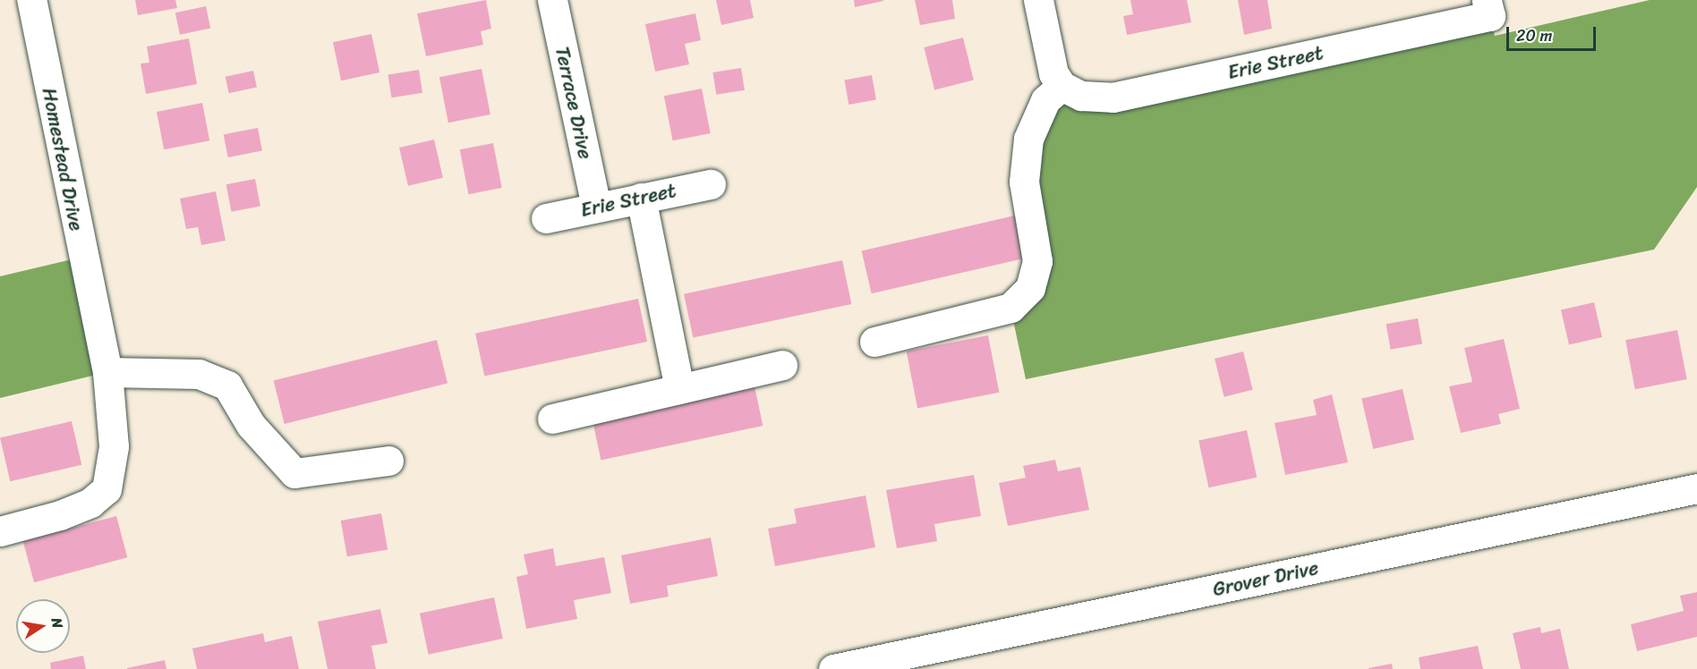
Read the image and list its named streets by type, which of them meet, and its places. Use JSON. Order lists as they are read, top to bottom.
{
  "streets": {
    "street": [
      "Erie Street",
      "Terrace Drive",
      "Homestead Drive",
      "Grover Drive"
    ]
  },
  "crossings": [
    ["Erie Street", "Terrace Drive"]
  ],
  "scale_bar": "20 m",
  "north": "right"
}
